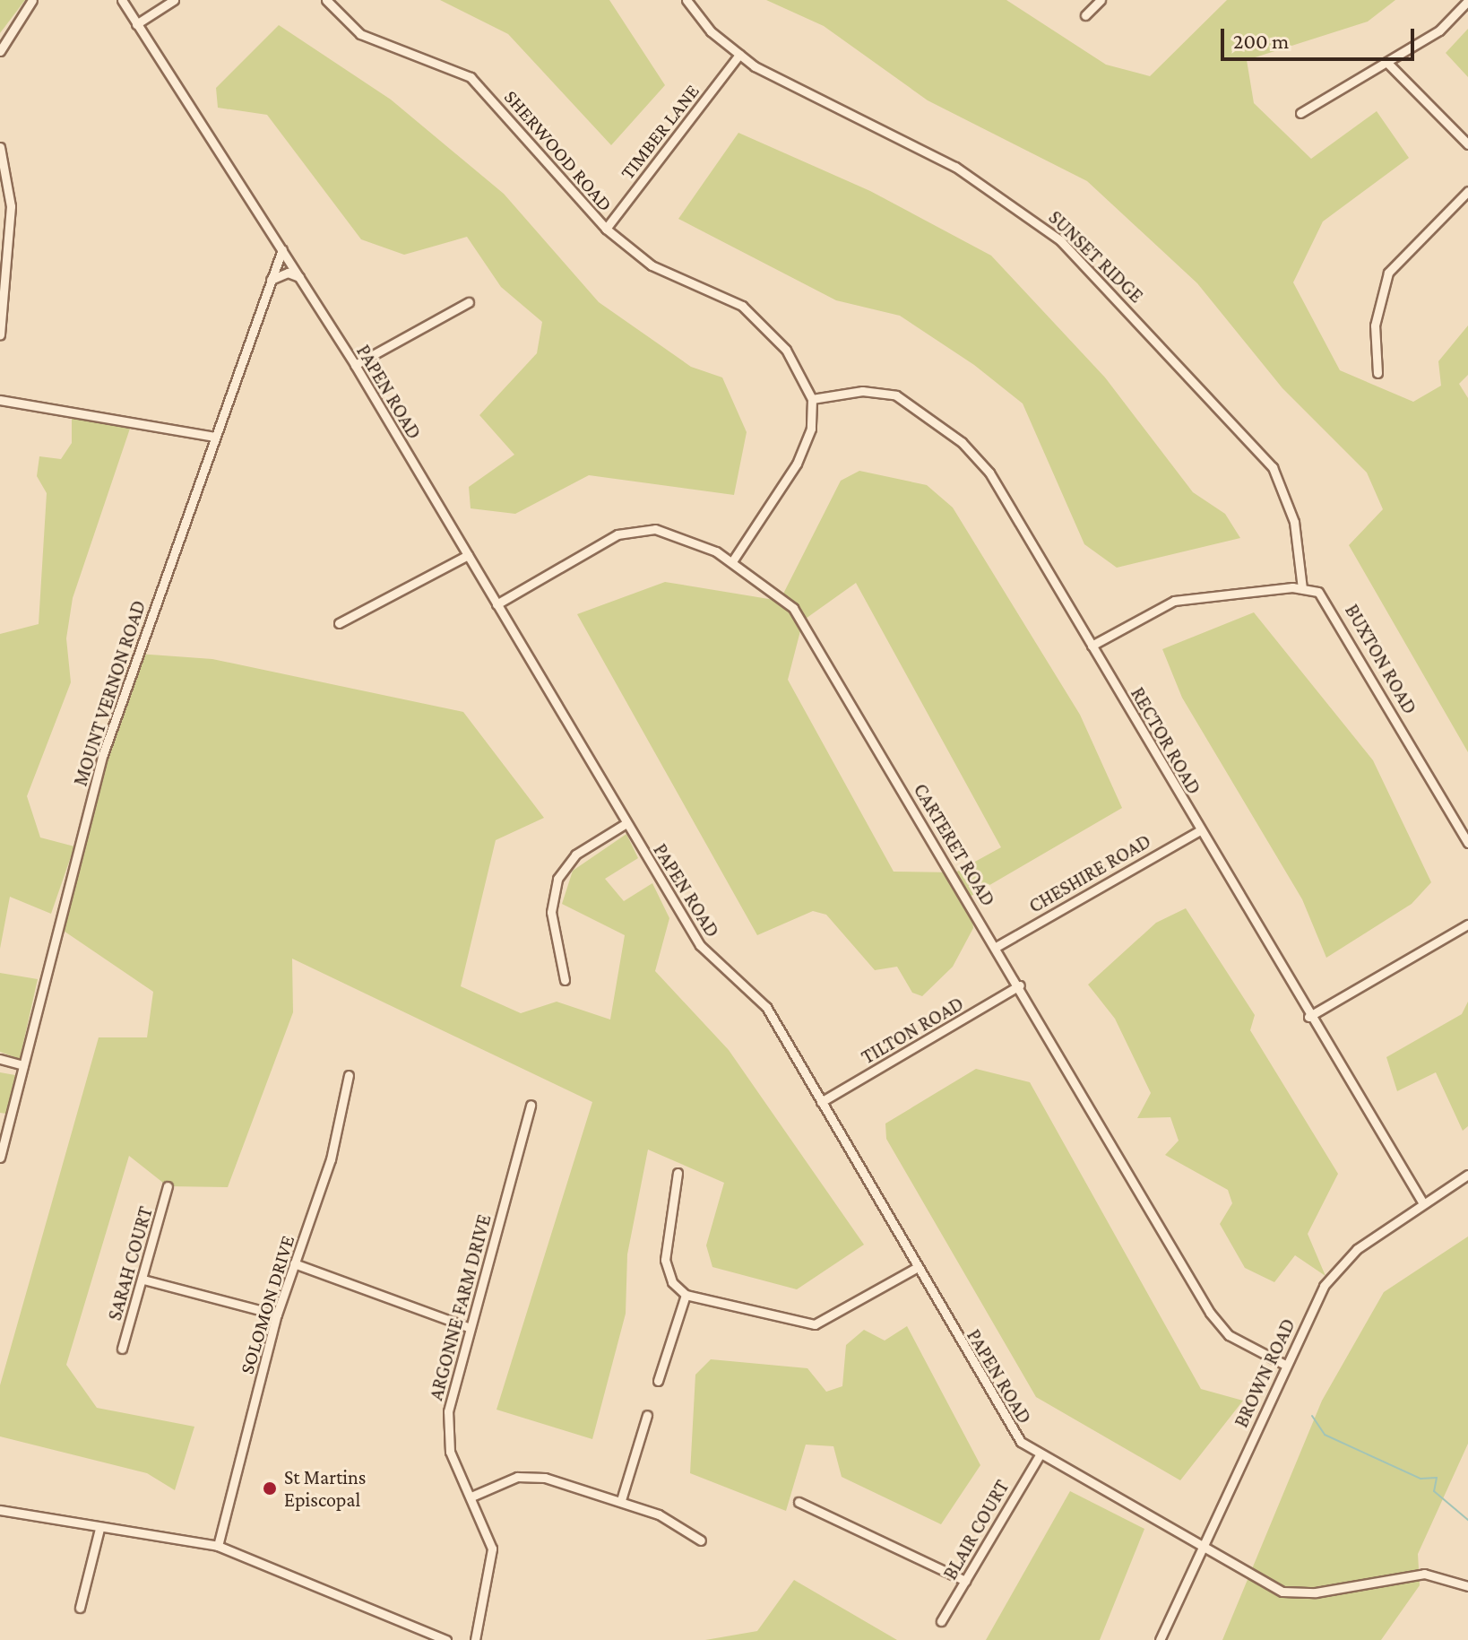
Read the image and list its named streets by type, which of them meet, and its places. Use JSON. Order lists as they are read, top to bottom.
{
  "streets": {
    "street": [
      "TIMBER LANE",
      "SHERWOOD ROAD",
      "SUNSET RIDGE",
      "PAPEN ROAD",
      "BUXTON ROAD",
      "MOUNT VERNON ROAD",
      "RECTOR ROAD",
      "CARTERET ROAD",
      "CHESHIRE ROAD",
      "TILTON ROAD",
      "SARAH COURT",
      "SOLOMON DRIVE",
      "ARGONNE FARM DRIVE",
      "BROWN ROAD",
      "BLAIR COURT"
    ]
  },
  "crossings": [
    ["TIMBER LANE", "SHERWOOD ROAD"],
    ["TIMBER LANE", "SUNSET RIDGE"],
    ["SHERWOOD ROAD", "RECTOR ROAD"],
    ["SUNSET RIDGE", "BUXTON ROAD"],
    ["PAPEN ROAD", "MOUNT VERNON ROAD"],
    ["PAPEN ROAD", "CARTERET ROAD"],
    ["PAPEN ROAD", "TILTON ROAD"],
    ["PAPEN ROAD", "BROWN ROAD"],
    ["PAPEN ROAD", "BLAIR COURT"],
    ["RECTOR ROAD", "CHESHIRE ROAD"],
    ["RECTOR ROAD", "BROWN ROAD"],
    ["CARTERET ROAD", "CHESHIRE ROAD"],
    ["CARTERET ROAD", "TILTON ROAD"],
    ["CARTERET ROAD", "BROWN ROAD"]
  ],
  "places": ["St Martins Episcopal"],
  "scale_bar": "200 m"
}
